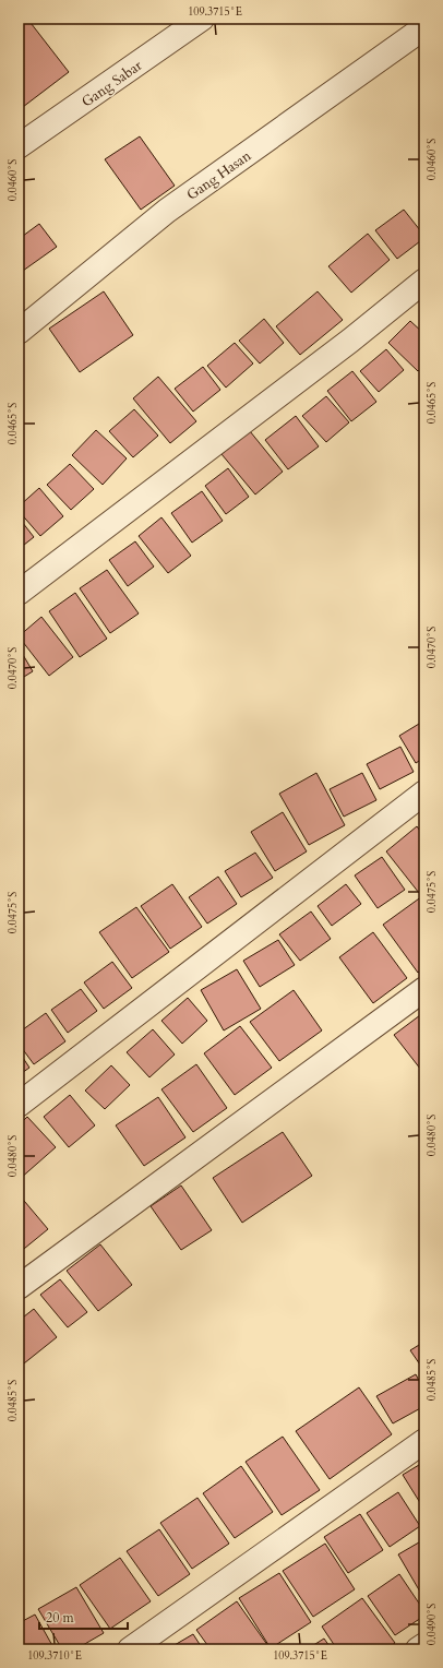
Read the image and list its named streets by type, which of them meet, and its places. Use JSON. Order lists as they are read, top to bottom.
{
  "streets": {
    "street": ["Gang Sabar", "Gang Hasan"]
  },
  "scale_bar": "20 m",
  "coordinates": [
    "109.3715°E",
    "0.0460°S",
    "0.0465°S",
    "0.0470°S",
    "0.0475°S",
    "0.0480°S",
    "0.0485°S",
    "0.0490°S",
    "109.3710°E"
  ]
}
